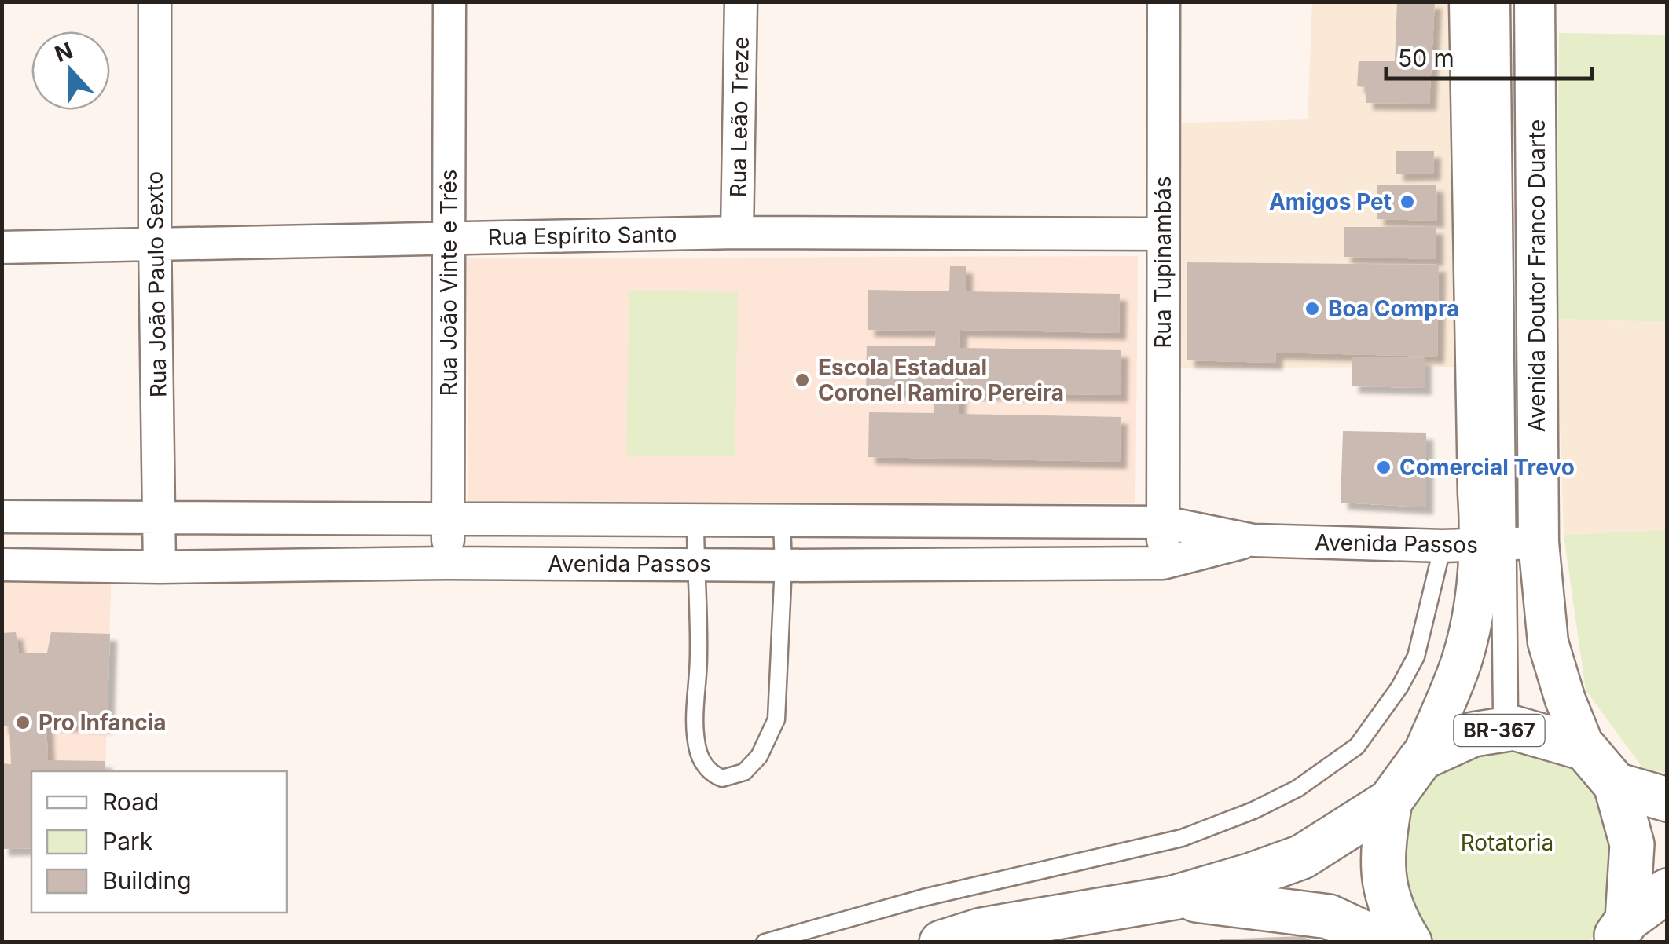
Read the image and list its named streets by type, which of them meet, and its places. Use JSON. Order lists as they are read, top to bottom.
{
  "streets": {
    "main road": ["BR-367"],
    "street": [
      "Rua Leão Treze",
      "Rua Espírito Santo",
      "Rua Tupinambás",
      "Avenida Doutor Franco Duarte",
      "Rua João Vinte e Três",
      "Rua João Paulo Sexto",
      "Avenida Passos"
    ]
  },
  "crossings": [
    ["Rua Leão Treze", "Rua Espírito Santo"],
    ["Rua Espírito Santo", "Rua Tupinambás"],
    ["Rua Espírito Santo", "Rua João Vinte e Três"],
    ["Rua Espírito Santo", "Rua João Paulo Sexto"],
    ["Rua Tupinambás", "Avenida Passos"],
    ["Avenida Doutor Franco Duarte", "Avenida Passos"],
    ["Avenida Doutor Franco Duarte", "BR-367"],
    ["Rua João Vinte e Três", "Avenida Passos"],
    ["Rua João Paulo Sexto", "Avenida Passos"]
  ],
  "parks": ["Rotatoria"],
  "places": [
    "Amigos Pet",
    "Boa Compra",
    "Escola Estadual Coronel Ramiro Pereira",
    "Comercial Trevo",
    "Pro Infancia"
  ],
  "legend": ["Road", "Park", "Building"],
  "scale_bar": "50 m",
  "north": "top"
}
